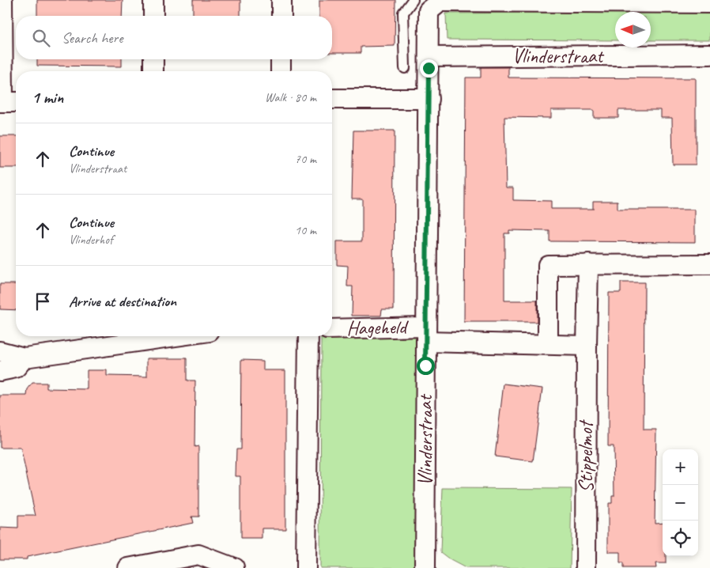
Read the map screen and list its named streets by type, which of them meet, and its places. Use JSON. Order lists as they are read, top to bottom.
{
  "streets": {
    "street": ["Vlinderstraat", "Hageheld", "Stippelmot"]
  },
  "crossings": [
    ["Vlinderstraat", "Hageheld"]
  ],
  "north": "left",
  "page": {
    "search": "Search here",
    "heading": ["1 min", "Walk · 80 m"],
    "list": [
      ["Continue", "Vlinderstraat", "70 m"],
      ["Continue", "Vlinderhof", "10 m"],
      "Arrive at destination"
    ],
    "map_buttons": ["+", "−"]
  }
}
